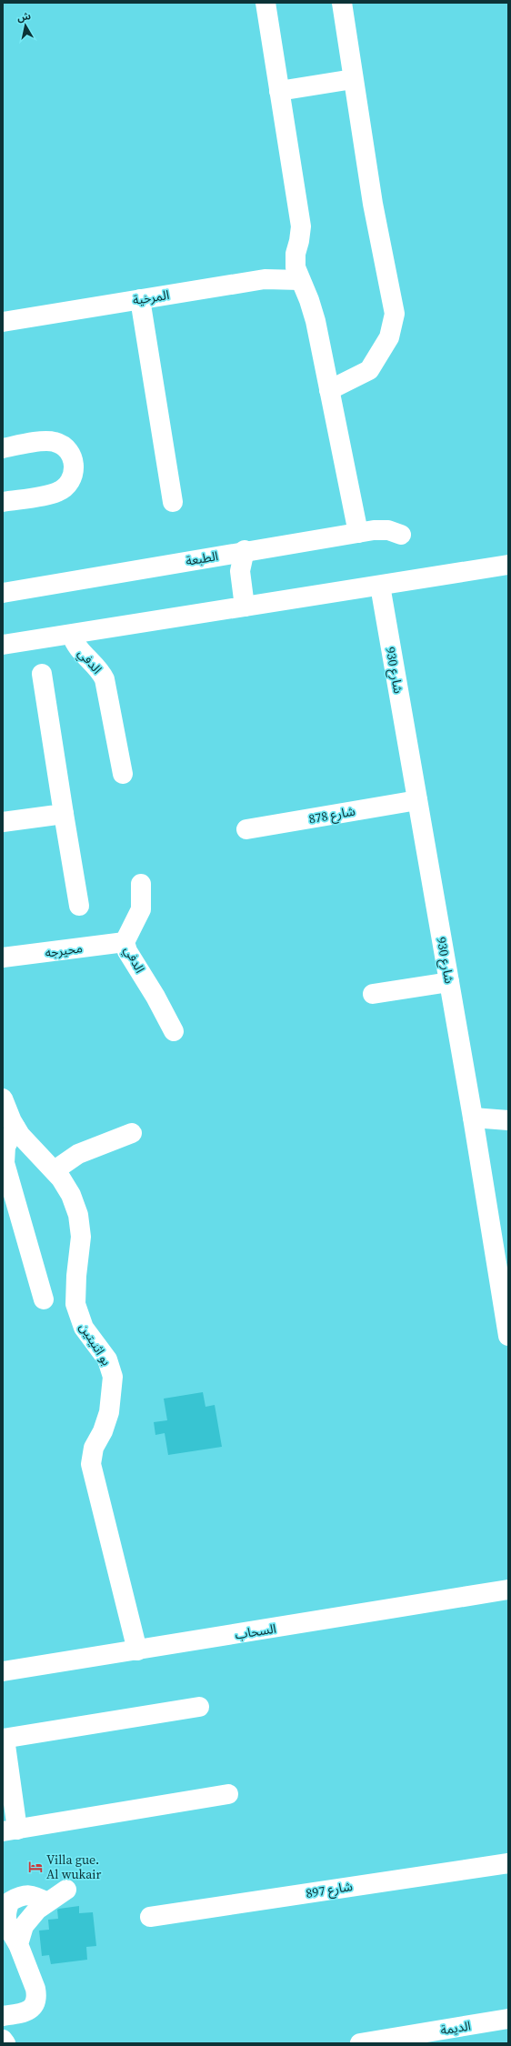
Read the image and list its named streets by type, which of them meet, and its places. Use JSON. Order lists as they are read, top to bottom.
{
  "streets": {
    "street": [
      "المرخية",
      "الطبعة",
      "الدفي",
      "شارع 930",
      "شارع 878",
      "محيرجه",
      "بو اثنيتين",
      "السحاب",
      "شارع 897",
      "الديمة"
    ]
  },
  "crossings": [
    ["الدفي", "محيرجه"],
    ["شارع 930", "شارع 878"],
    ["بو اثنيتين", "السحاب"]
  ],
  "places": {
    "hotel": ["Villa gue. Al wukair"]
  },
  "north": "top"
}
